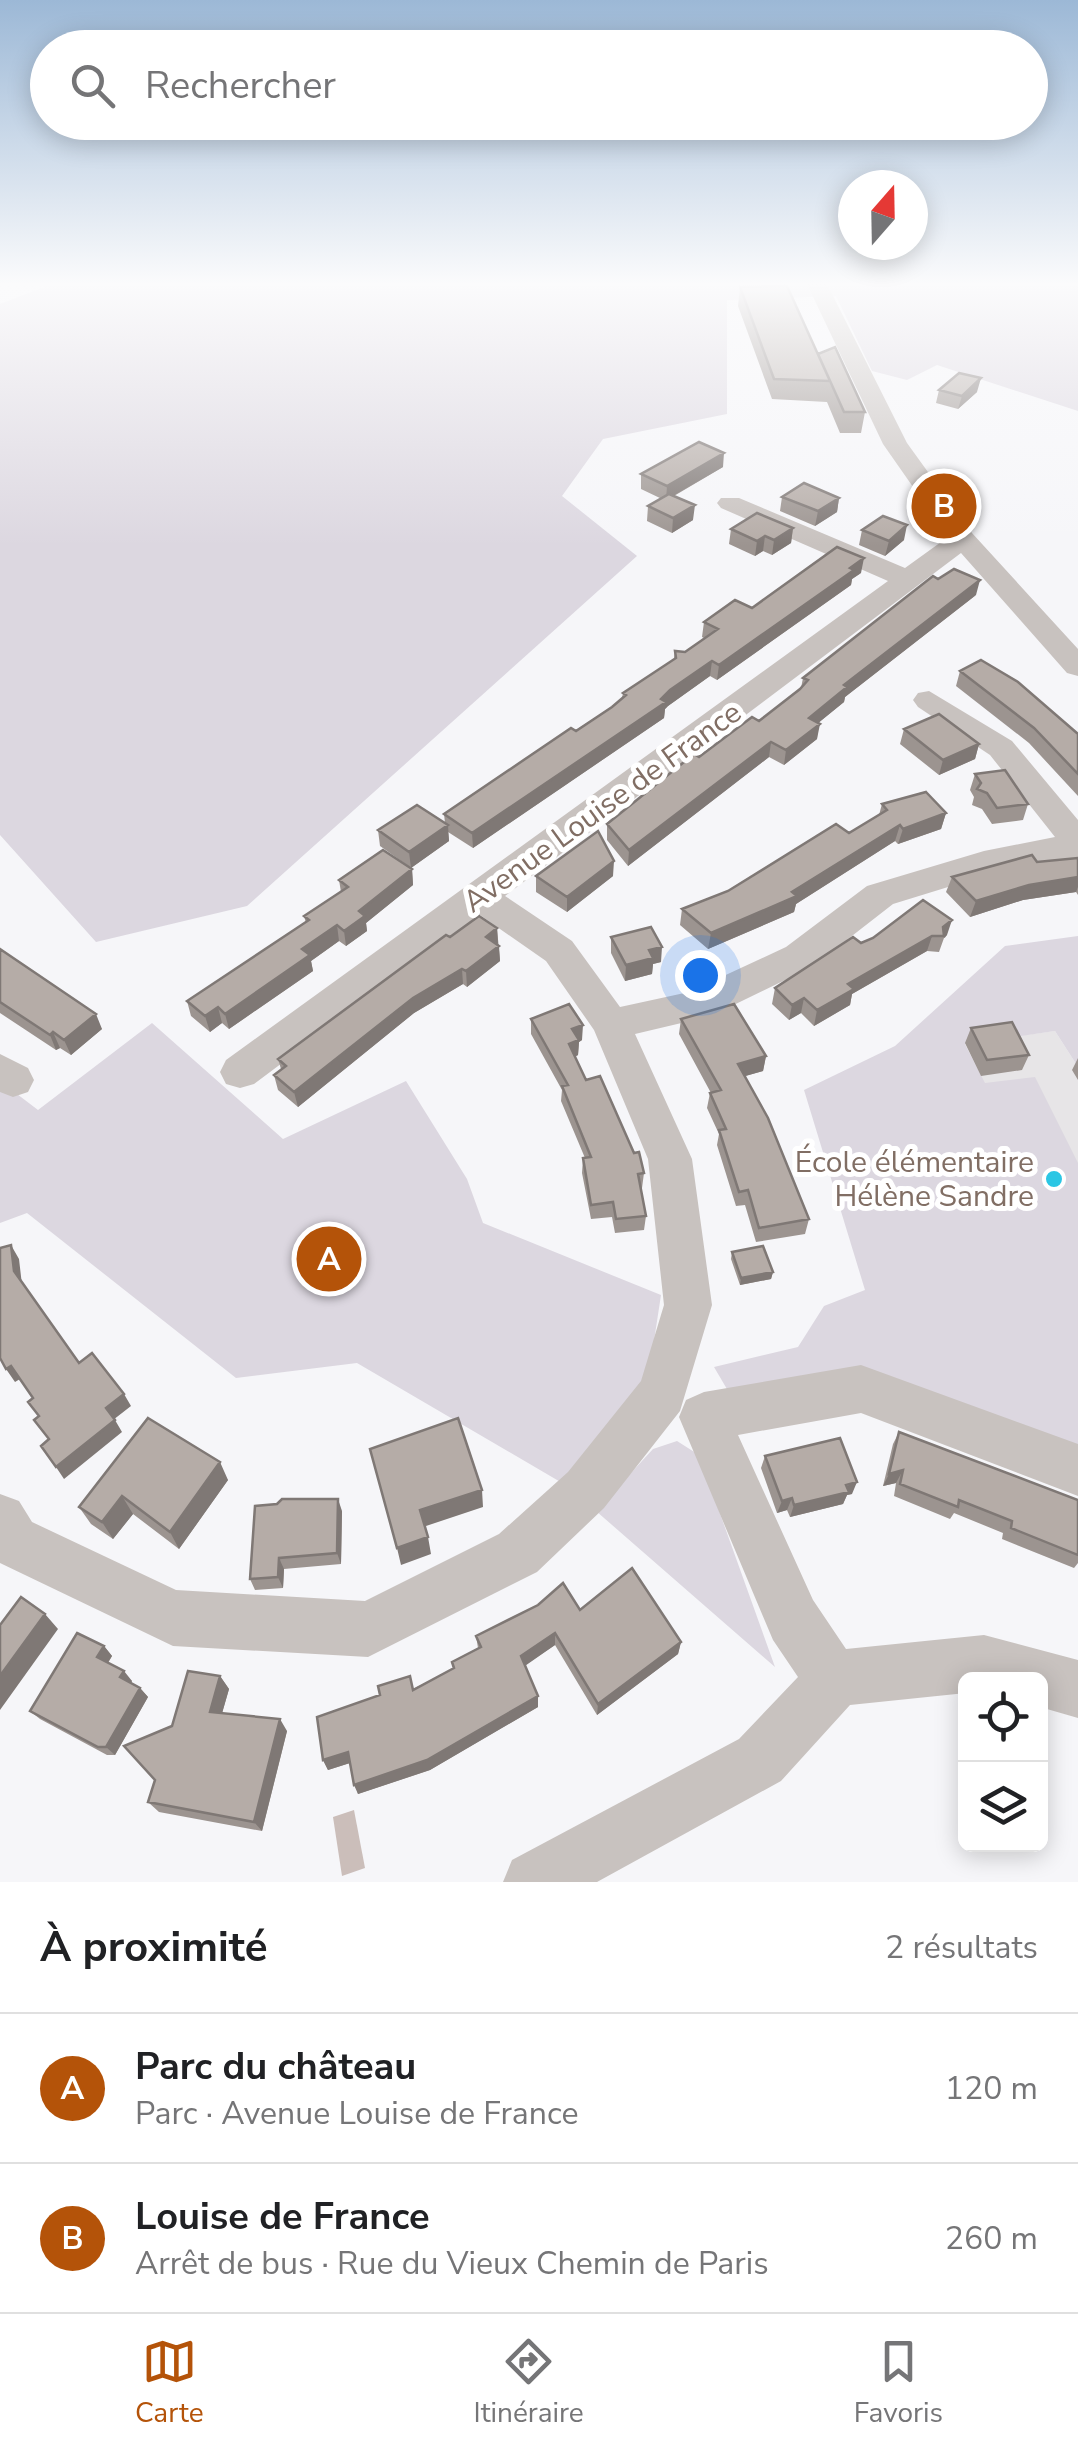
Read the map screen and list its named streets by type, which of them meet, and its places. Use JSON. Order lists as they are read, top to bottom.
{
  "streets": {
    "street": ["Avenue Louise de France"]
  },
  "places": ["École élémentaire Hélène Sandre"],
  "north": "top",
  "page": {
    "search": "Rechercher",
    "pins": ["B", "A"],
    "heading": ["À proximité", "2 résultats"],
    "list": [
      {
        "mark": "A",
        "name": "Parc du château",
        "note": "Parc · Avenue Louise de France",
        "value": "120 m"
      },
      {
        "mark": "B",
        "name": "Louise de France",
        "note": "Arrêt de bus · Rue du Vieux Chemin de Paris",
        "value": "260 m"
      }
    ],
    "nav": ["Carte", "Itinéraire", "Favoris"]
  }
}
